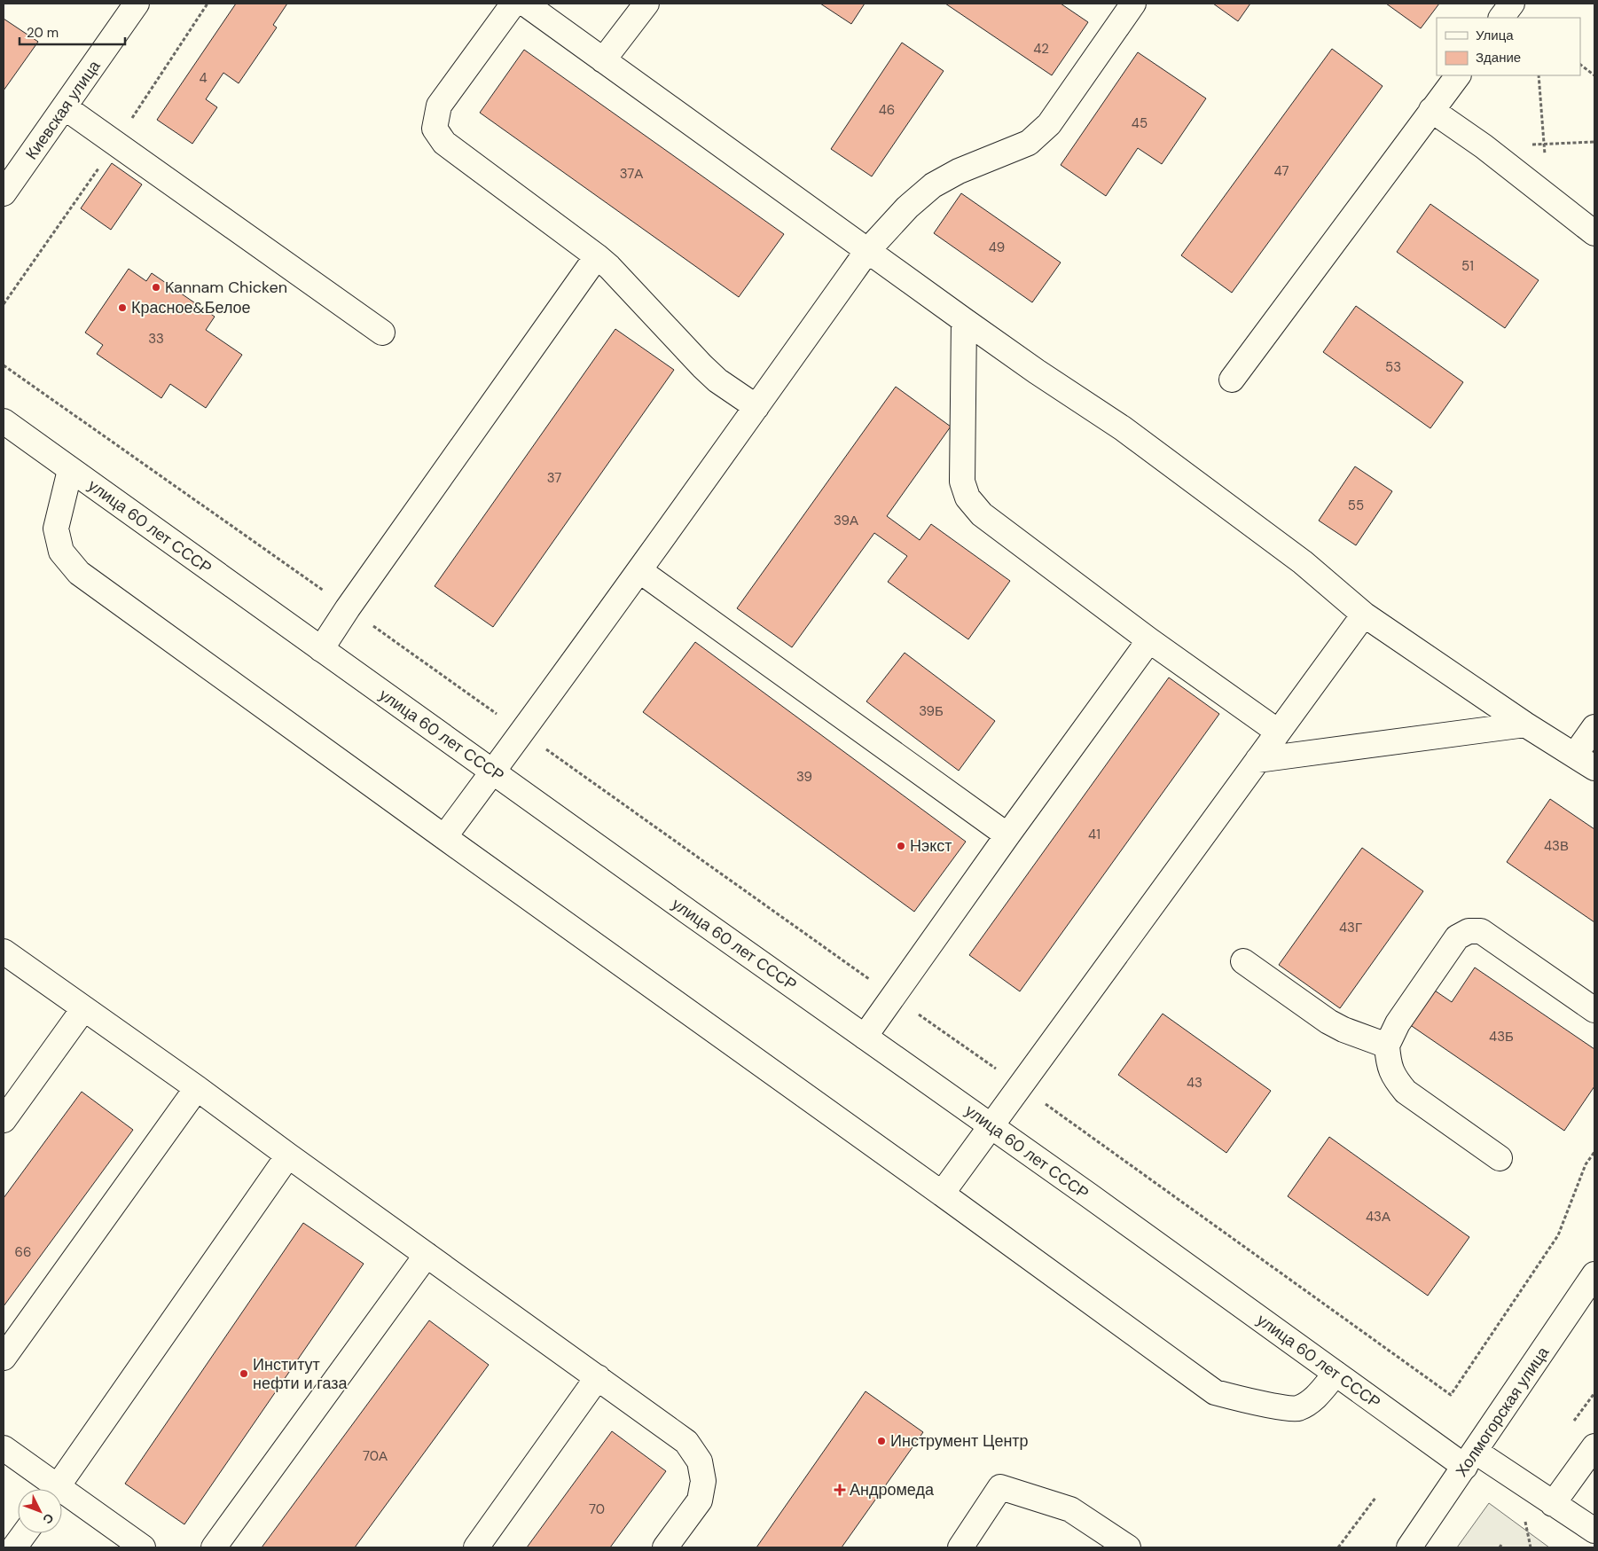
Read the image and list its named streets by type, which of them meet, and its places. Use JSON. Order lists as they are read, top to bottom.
{
  "streets": {
    "main road": ["Киевская улица", "улица 60 лет СССР", "Холмогорская улица"]
  },
  "crossings": [
    ["улица 60 лет СССР", "Холмогорская улица"]
  ],
  "places": {
    "other": [
      "Kannam Chicken",
      "Красное&Белое",
      "Нэкст",
      "Институт нефти и газа",
      "Инструмент Центр"
    ],
    "health": ["Андромеда"]
  },
  "house_numbers": [
    "42",
    "4",
    "46",
    "45",
    "47",
    "37А",
    "49",
    "51",
    "33",
    "53",
    "37",
    "55",
    "39А",
    "39Б",
    "39",
    "41",
    "43В",
    "43Г",
    "43Б",
    "43",
    "43А",
    "66",
    "70А",
    "70"
  ],
  "legend": ["Улица", "Здание"],
  "scale_bar": "20 m",
  "north": "bottom right"
}
